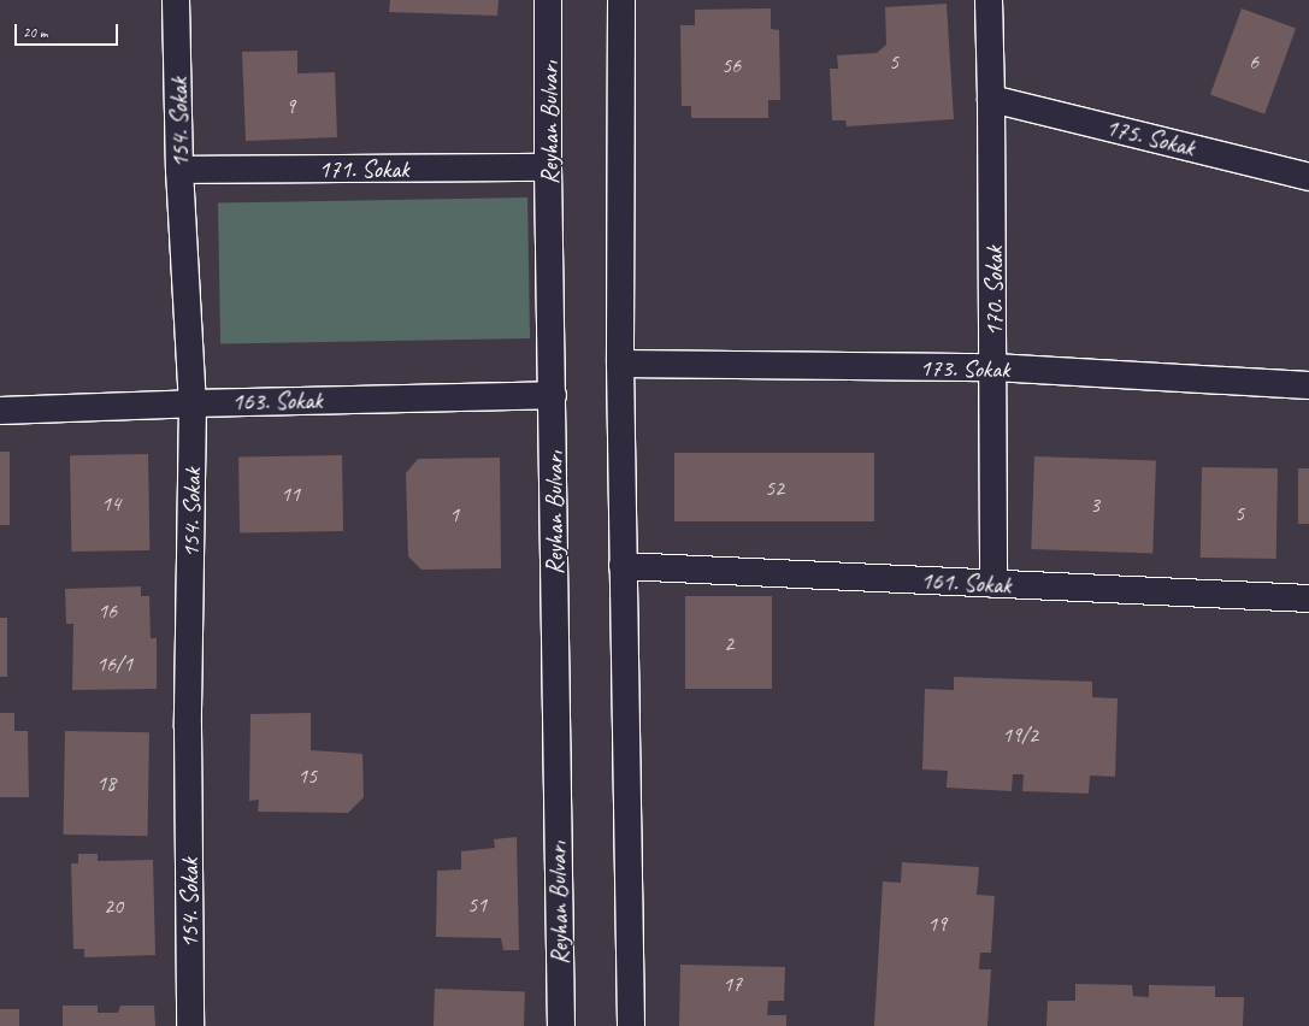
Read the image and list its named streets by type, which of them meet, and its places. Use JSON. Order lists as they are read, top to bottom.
{
  "streets": {
    "street": [
      "154. Sokak",
      "Reyhan Bulvarı",
      "175. Sokak",
      "171. Sokak",
      "170. Sokak",
      "173. Sokak",
      "163. Sokak",
      "161. Sokak"
    ]
  },
  "crossings": [
    ["154. Sokak", "171. Sokak"],
    ["154. Sokak", "163. Sokak"],
    ["Reyhan Bulvarı", "171. Sokak"],
    ["Reyhan Bulvarı", "163. Sokak"],
    ["175. Sokak", "170. Sokak"],
    ["170. Sokak", "173. Sokak"],
    ["170. Sokak", "161. Sokak"]
  ],
  "house_numbers": [
    "5",
    "6",
    "56",
    "9",
    "52",
    "11",
    "14",
    "3",
    "5",
    "1",
    "16",
    "2",
    "16/1",
    "19/2",
    "15",
    "18",
    "51",
    "20",
    "19",
    "17"
  ],
  "scale_bar": "20 m"
}
